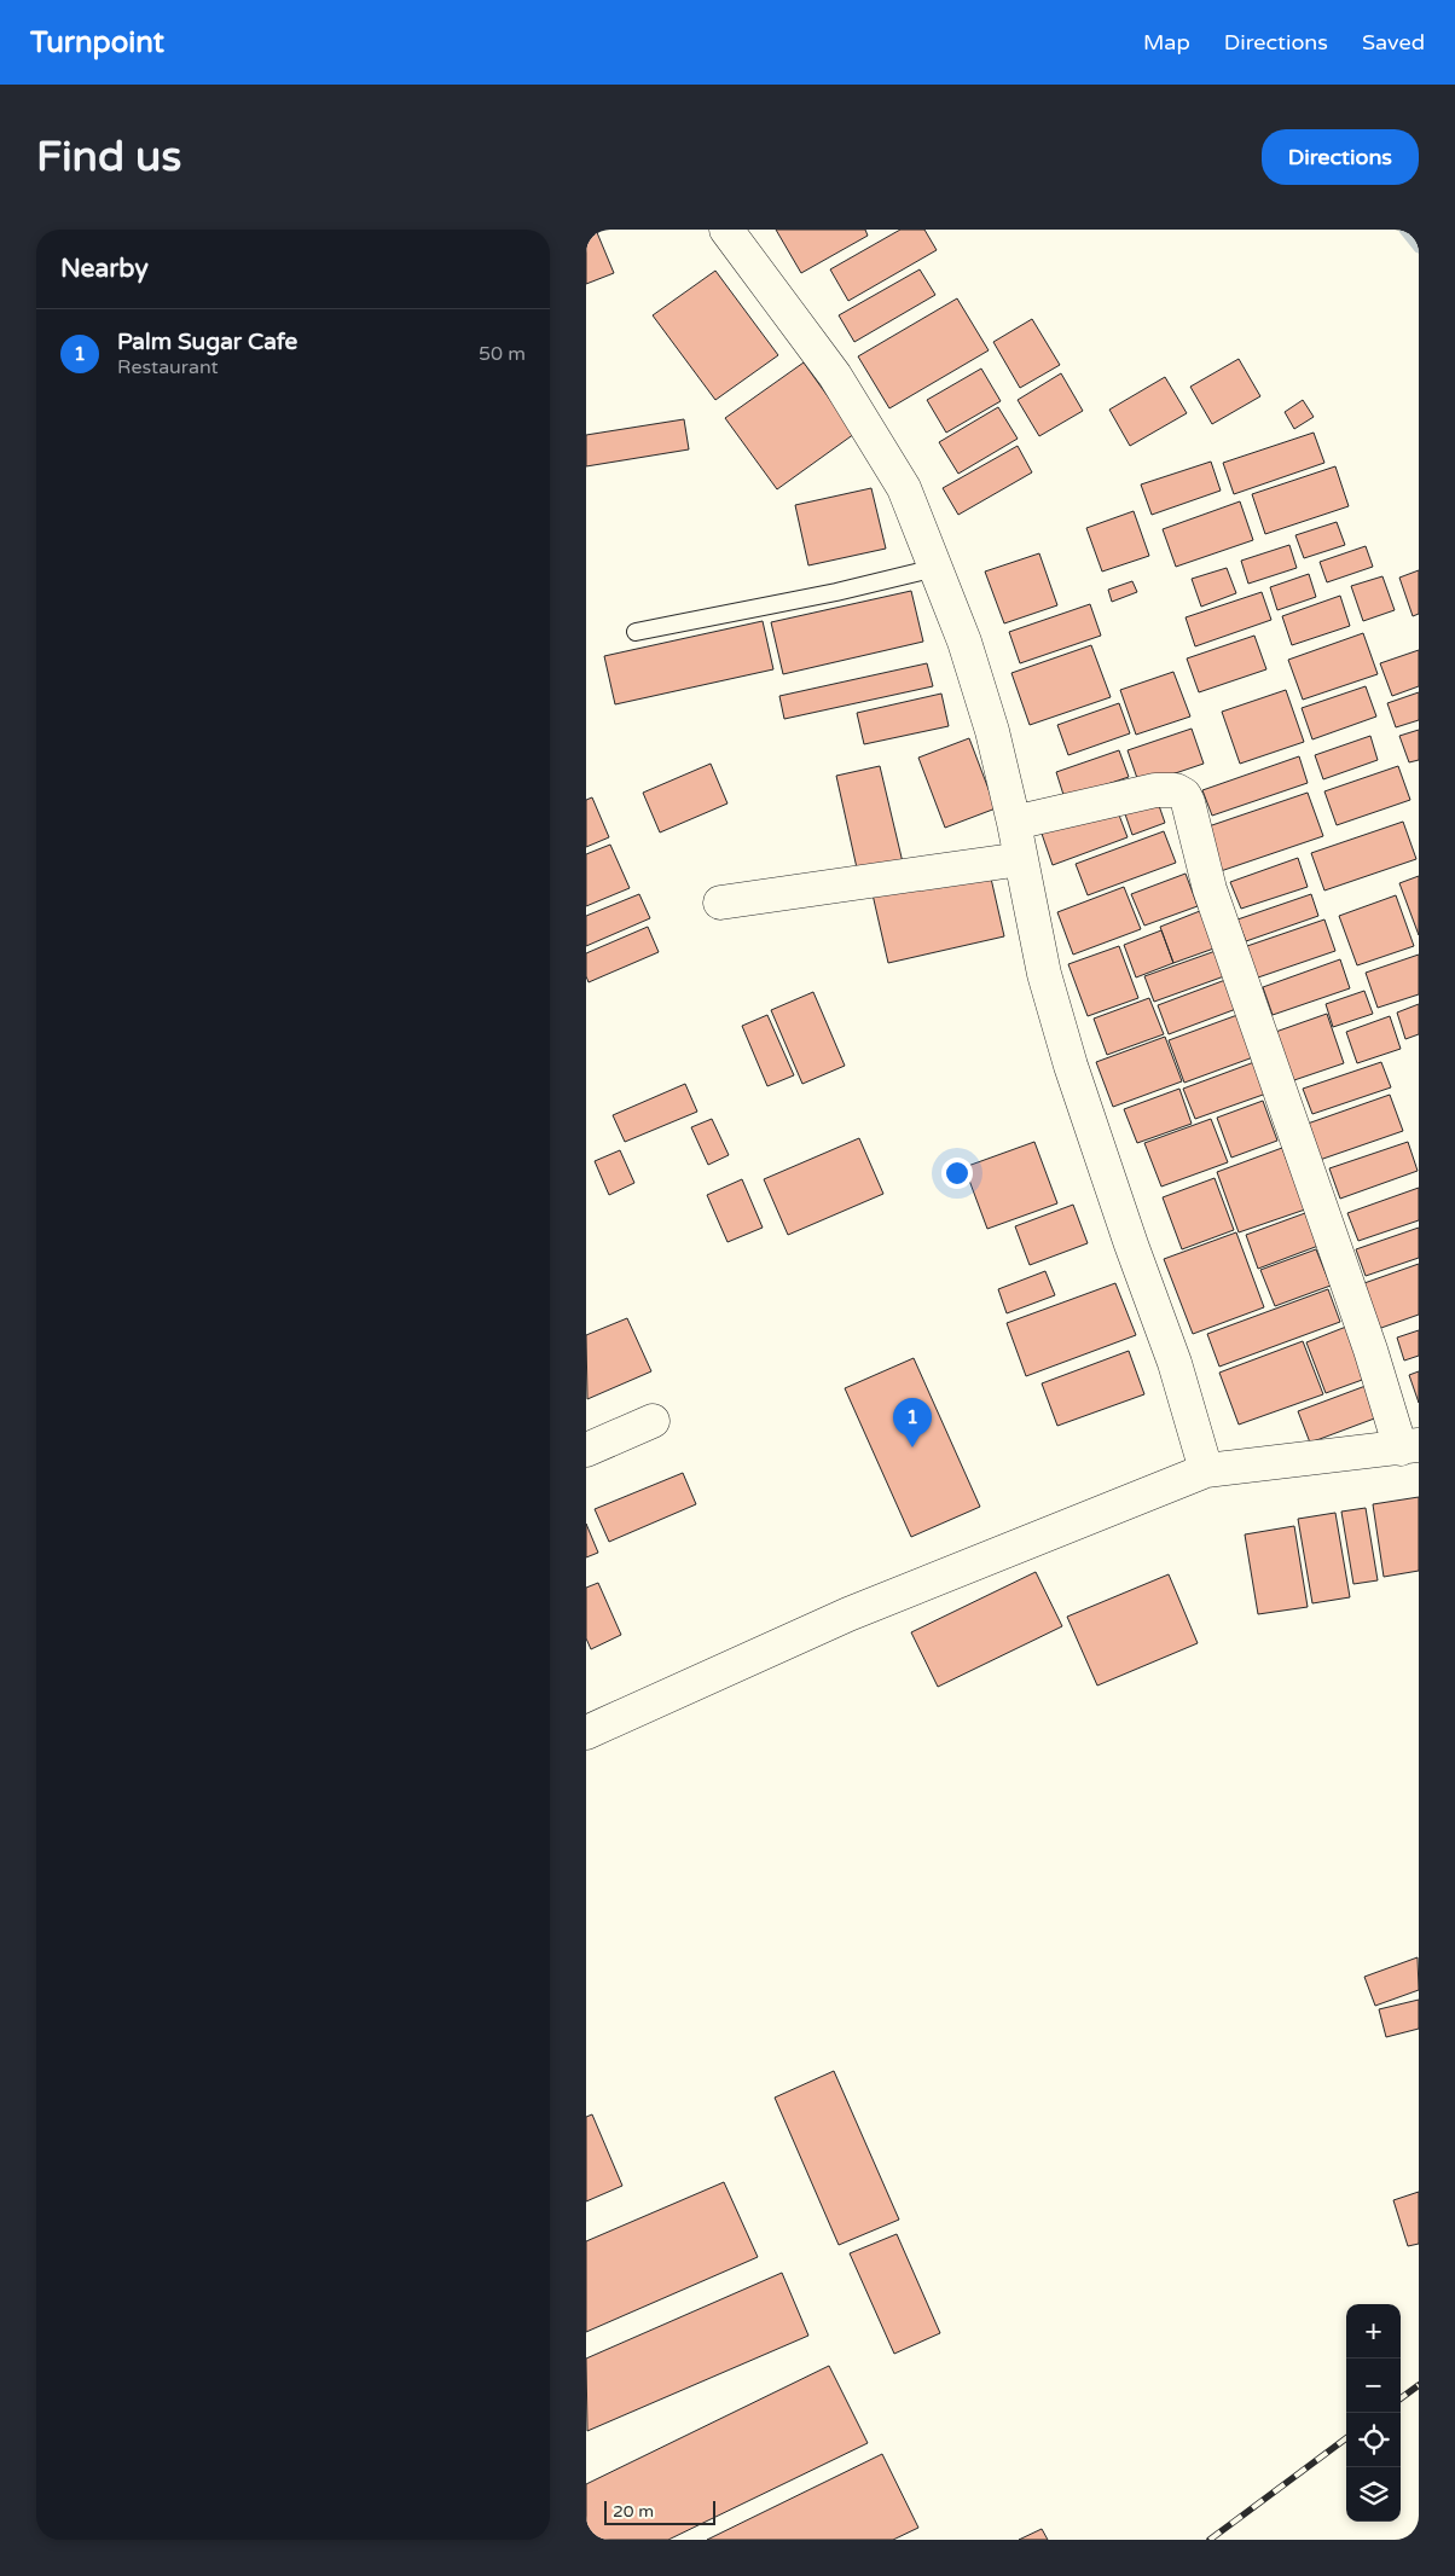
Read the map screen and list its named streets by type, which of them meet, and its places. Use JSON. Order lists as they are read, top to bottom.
{
  "scale_bar": "20 m",
  "page": {
    "header": "Turnpoint",
    "nav": ["Map", "Directions", "Saved"],
    "buttons": "Directions",
    "title": "Find us",
    "heading": "Nearby",
    "list": [
      {
        "mark": "1",
        "name": "Palm Sugar Cafe",
        "note": "Restaurant",
        "value": "50 m"
      }
    ],
    "pins": "1",
    "map_buttons": ["+", "−"],
    "scale": "20 m"
  }
}
